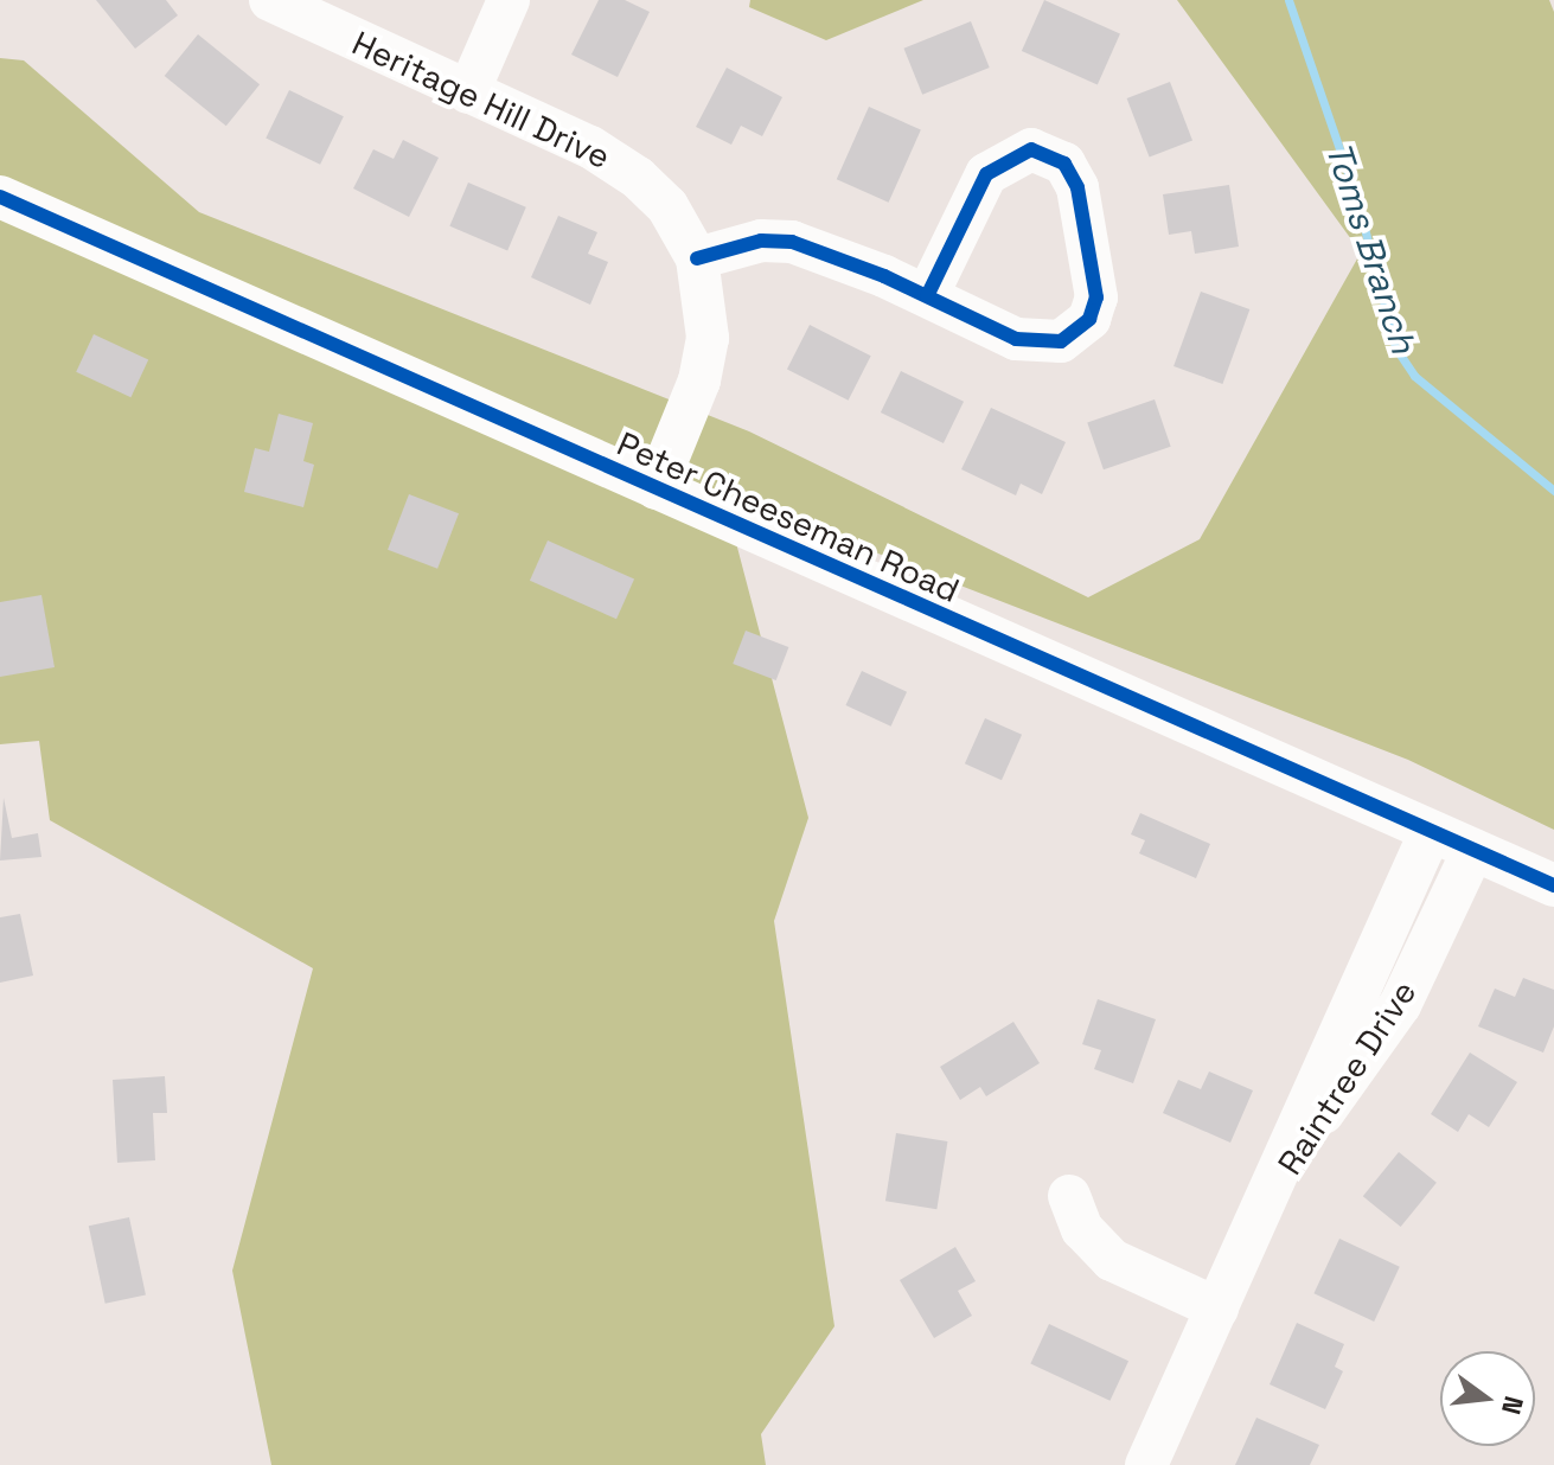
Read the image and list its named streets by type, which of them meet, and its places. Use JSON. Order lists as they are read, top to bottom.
{
  "streets": {
    "street": ["Heritage Hill Drive", "Peter Cheeseman Road", "Raintree Drive"]
  },
  "crossings": [
    ["Heritage Hill Drive", "Peter Cheeseman Road"],
    ["Peter Cheeseman Road", "Raintree Drive"]
  ],
  "water": ["Toms Branch"],
  "north": "right"
}
